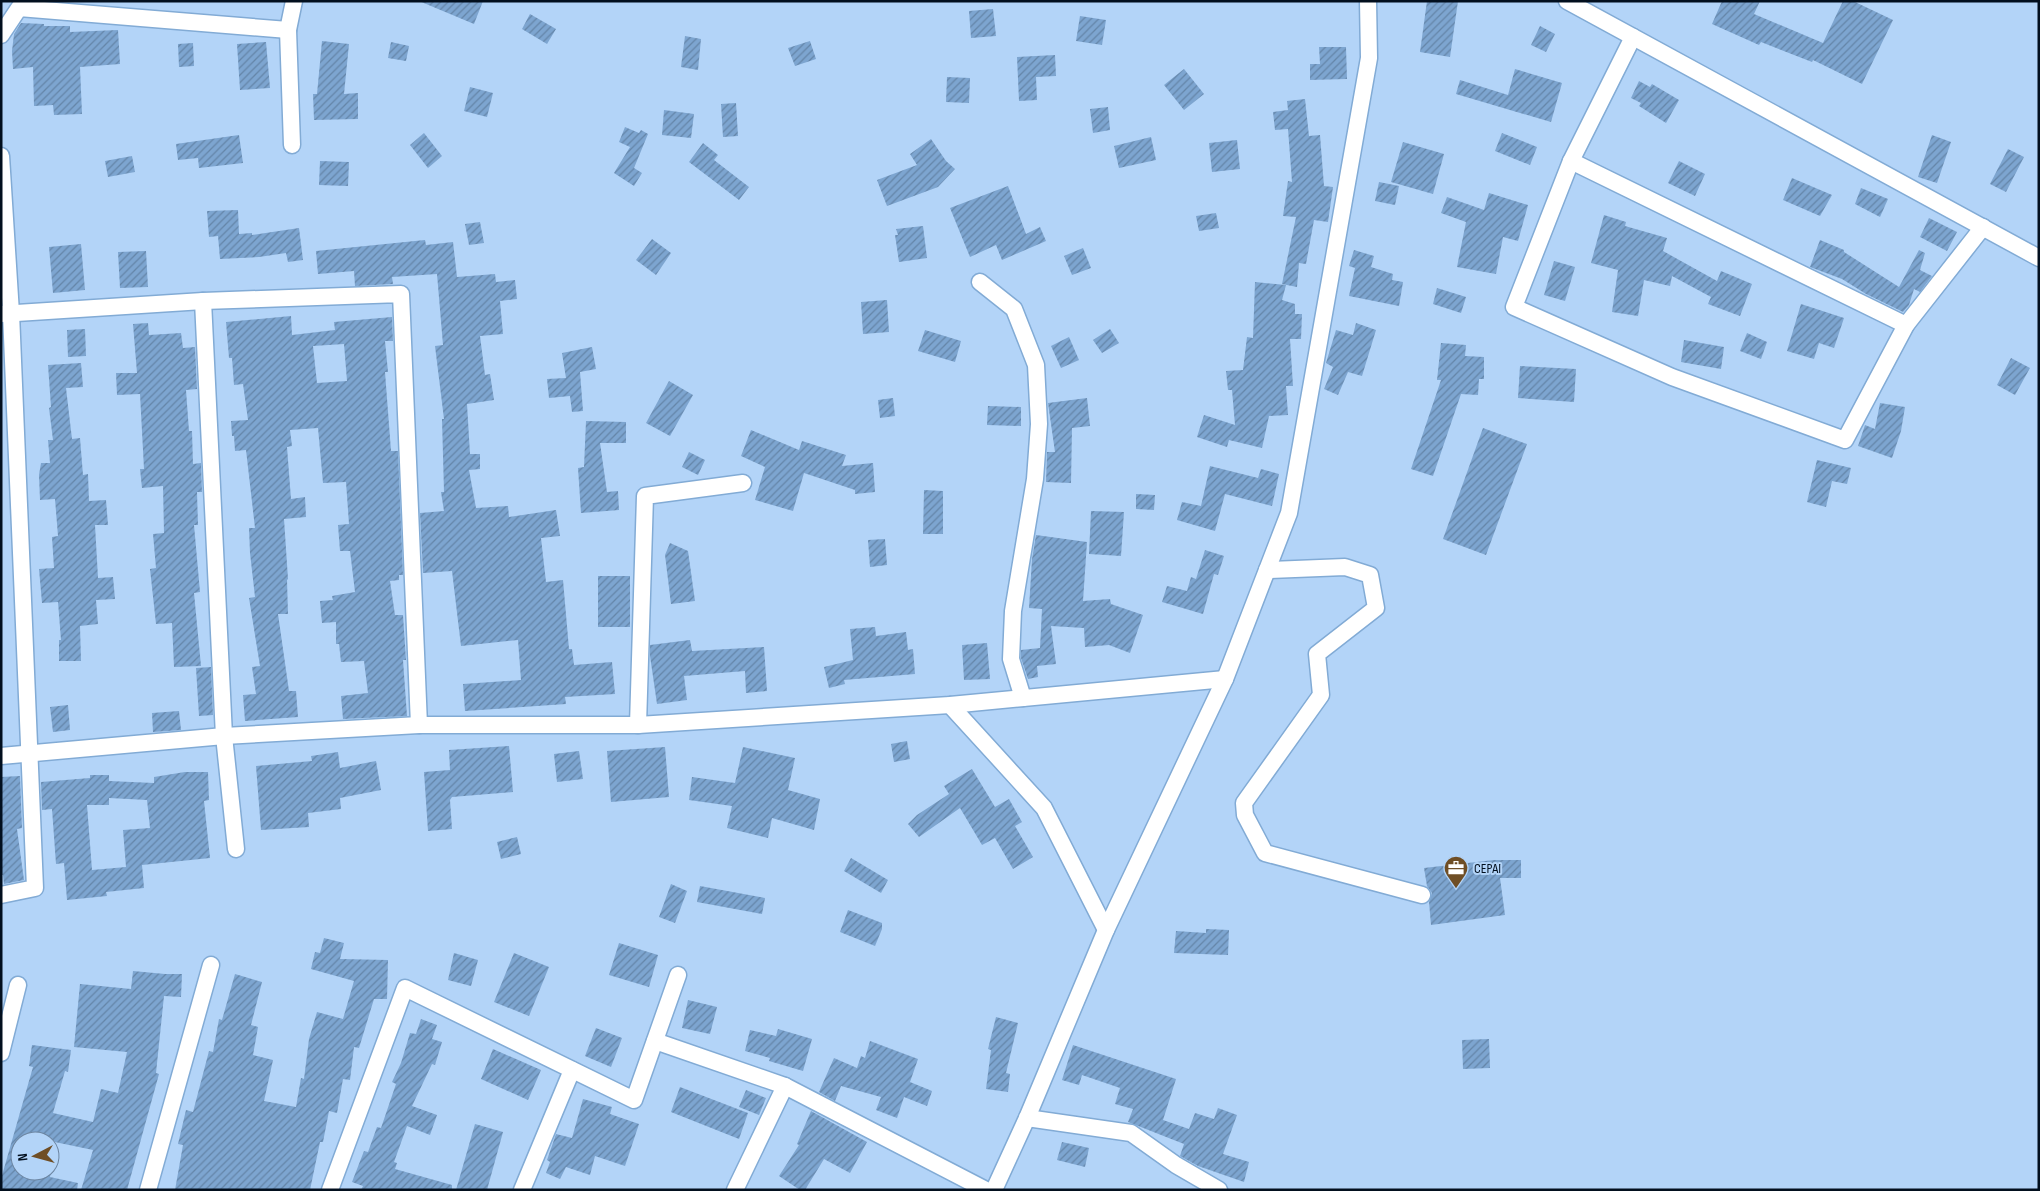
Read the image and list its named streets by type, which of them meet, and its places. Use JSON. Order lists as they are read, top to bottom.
{
  "places": {
    "office": ["CEPAI"]
  },
  "north": "left"
}
